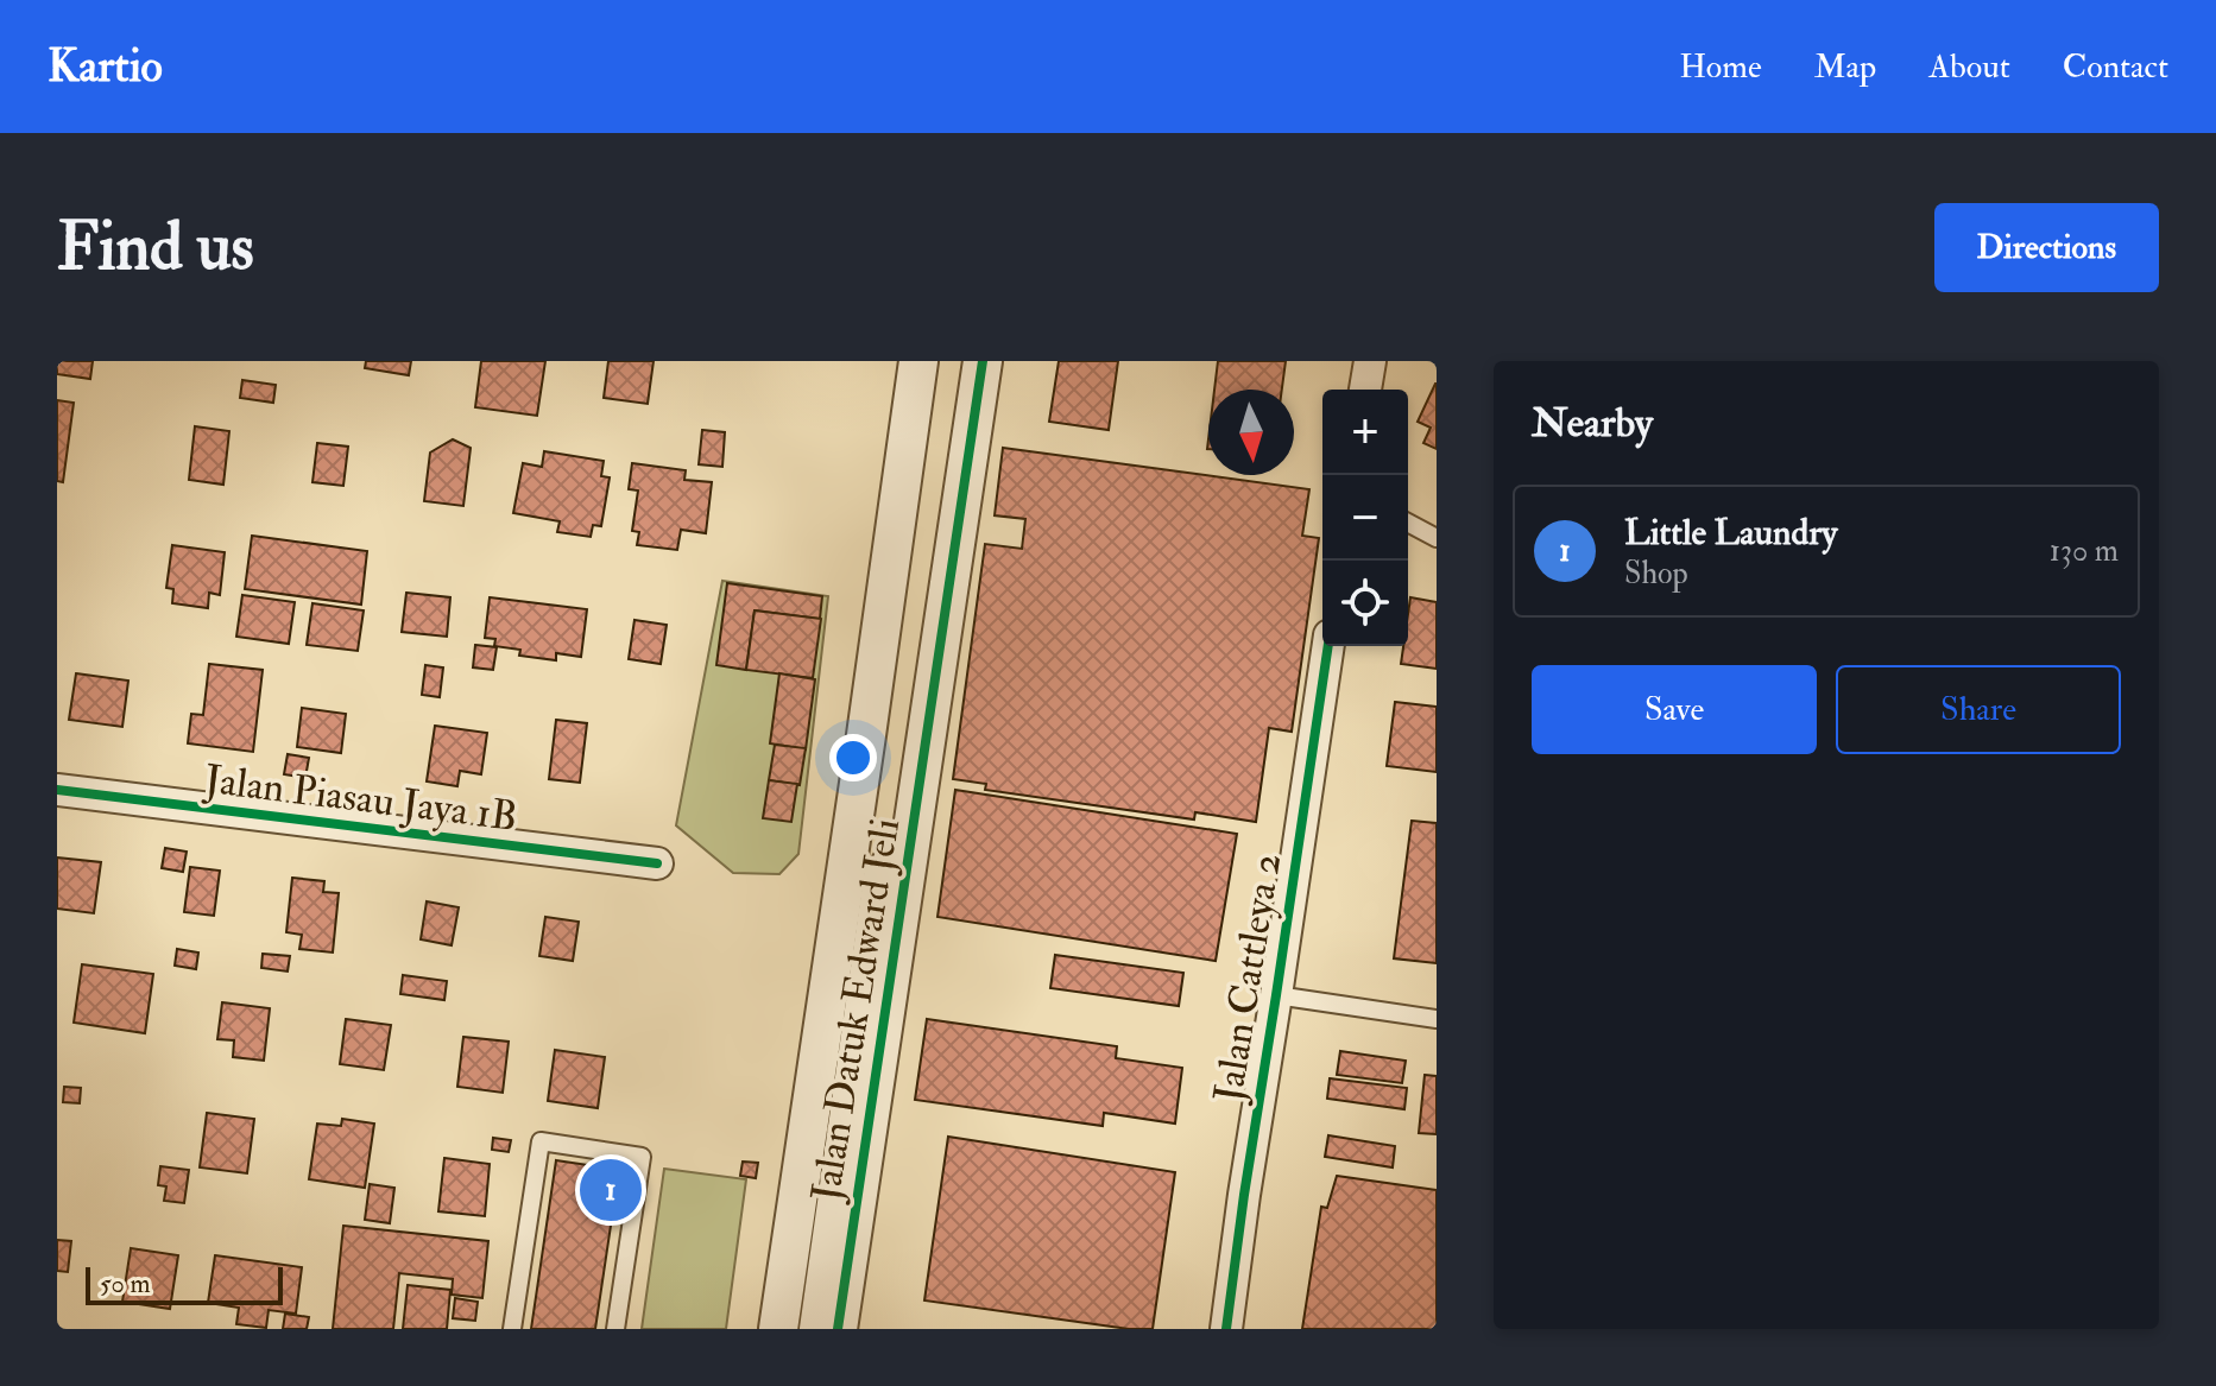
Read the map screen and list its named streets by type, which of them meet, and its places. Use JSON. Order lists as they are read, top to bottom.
{
  "streets": {
    "street": ["Jalan Piasau Jaya 1B", "Jalan Cattleya 2", "Jalan Datuk Edward Jeli"]
  },
  "scale_bar": "50 m",
  "north": "bottom",
  "page": {
    "header": "Kartio",
    "nav": [
      "Home",
      "Map",
      "About",
      "Contact"
    ],
    "buttons": [
      "Directions",
      ["Save", "Share"]
    ],
    "title": "Find us",
    "heading": "Nearby",
    "map_buttons": ["+", "−"],
    "list": [
      {
        "mark": "1",
        "name": "Little Laundry",
        "note": "Shop",
        "value": "130 m"
      }
    ],
    "pins": "1",
    "scale": "50 m"
  }
}
